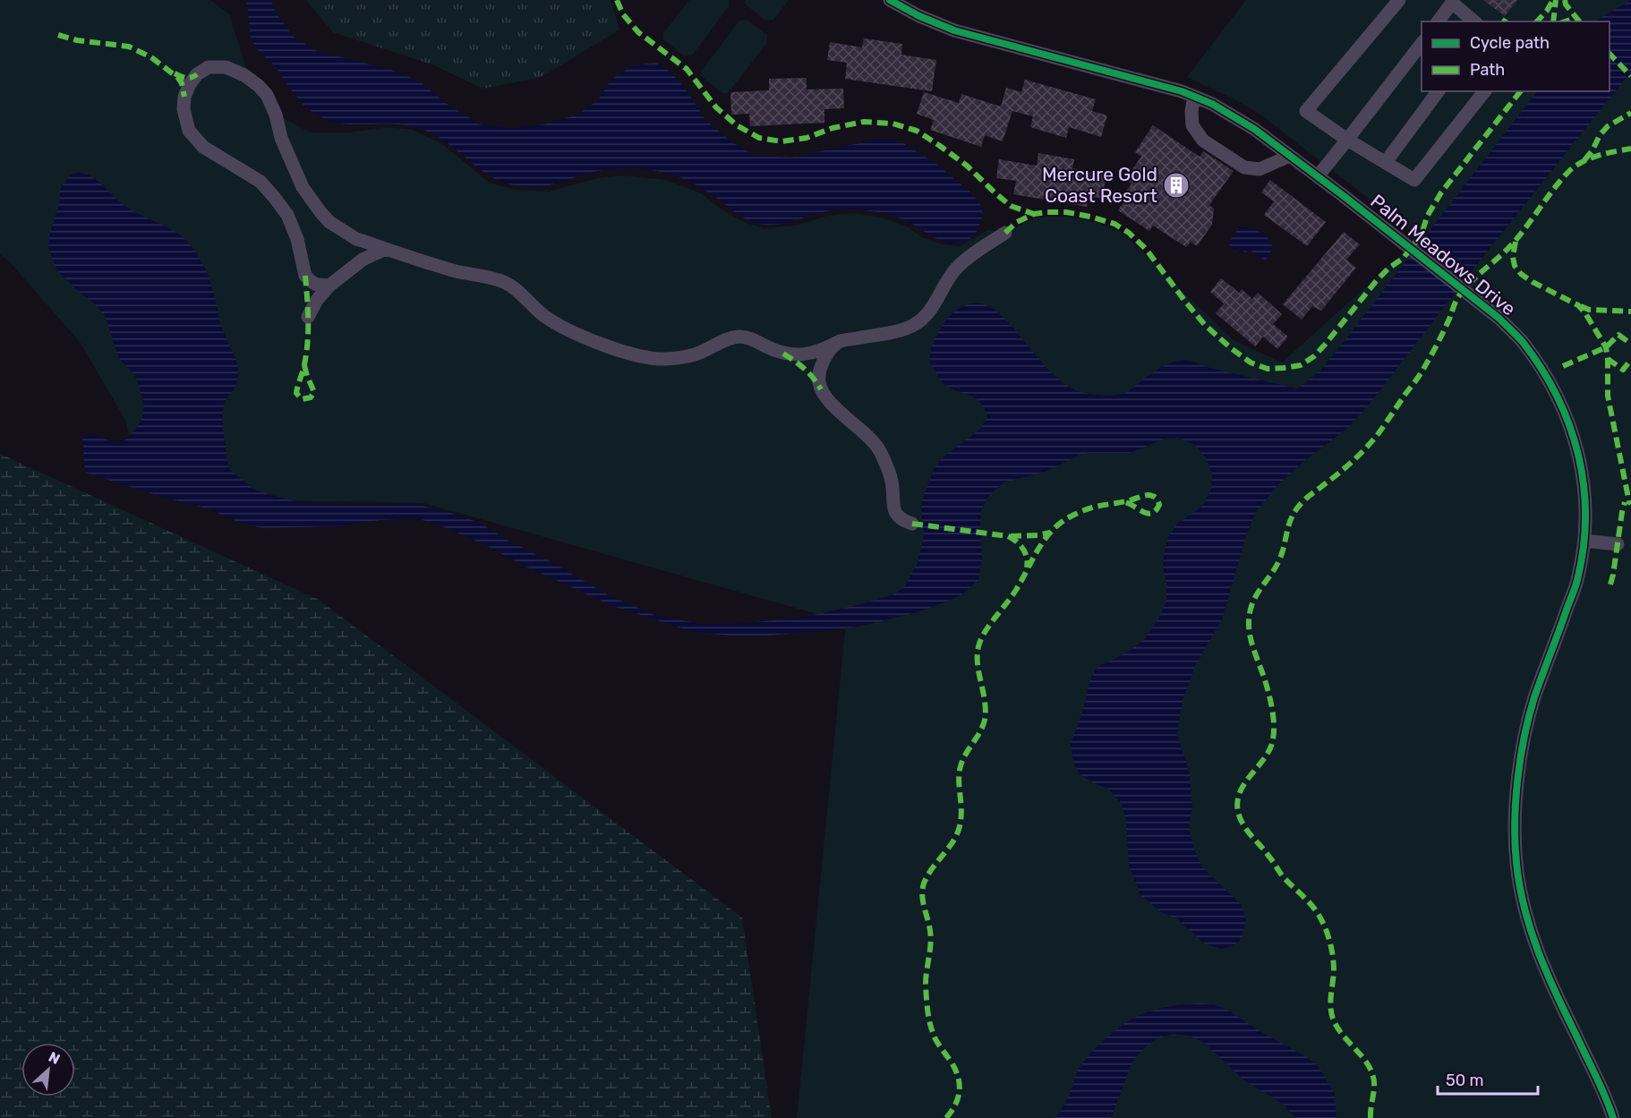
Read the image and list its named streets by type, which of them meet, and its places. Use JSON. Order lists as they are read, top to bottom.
{
  "streets": {
    "street": ["Palm Meadows Drive"]
  },
  "places": {
    "building": ["Mercure Gold Coast Resort"]
  },
  "legend": ["Cycle path", "Path"],
  "scale_bar": "50 m",
  "north": "top right"
}
